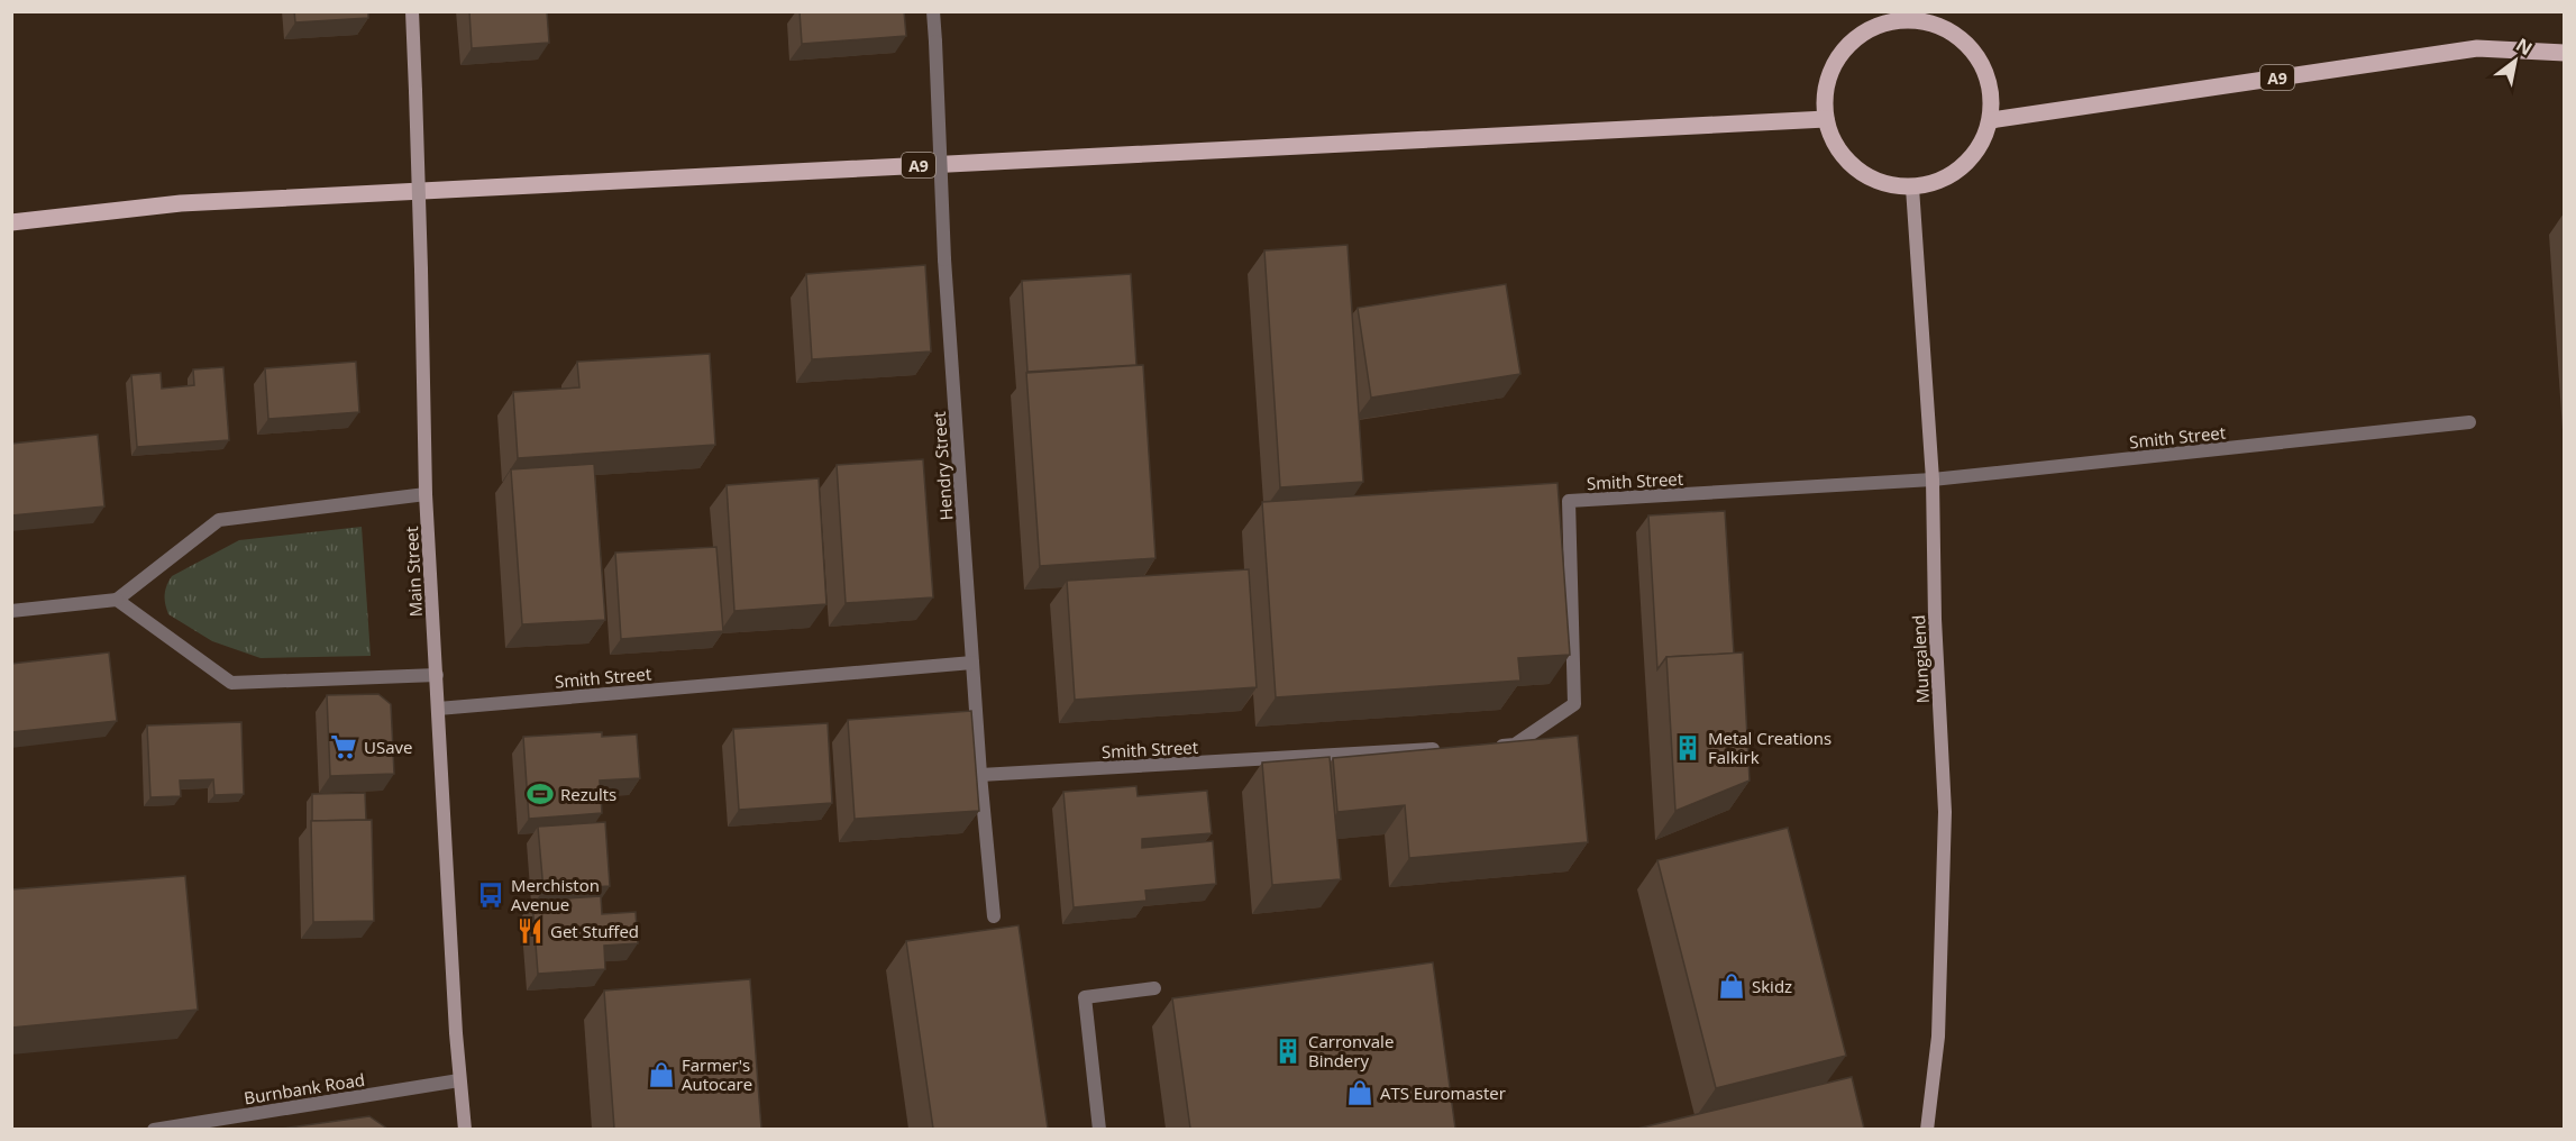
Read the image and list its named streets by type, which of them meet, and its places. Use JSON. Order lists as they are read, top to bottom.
{
  "streets": {
    "main road": ["A9", "Main Street", "Mungalend"],
    "street": ["Smith Street", "Hendry Street", "Burnbank Road"]
  },
  "crossings": [
    ["A9", "Mungalend"],
    ["Smith Street", "Hendry Street"],
    ["Smith Street", "Main Street"],
    ["Smith Street", "Mungalend"],
    ["Main Street", "Burnbank Road"]
  ],
  "places": {
    "supermarket": ["USave"],
    "building": ["Metal Creations Falkirk", "Carronvale Bindery"],
    "sports": ["Rezults"],
    "bus stop": ["Merchiston Avenue"],
    "restaurant": ["Get Stuffed"],
    "shop": ["Skidz", "Farmer's Autocare", "ATS Euromaster"]
  },
  "north": "top right"
}
